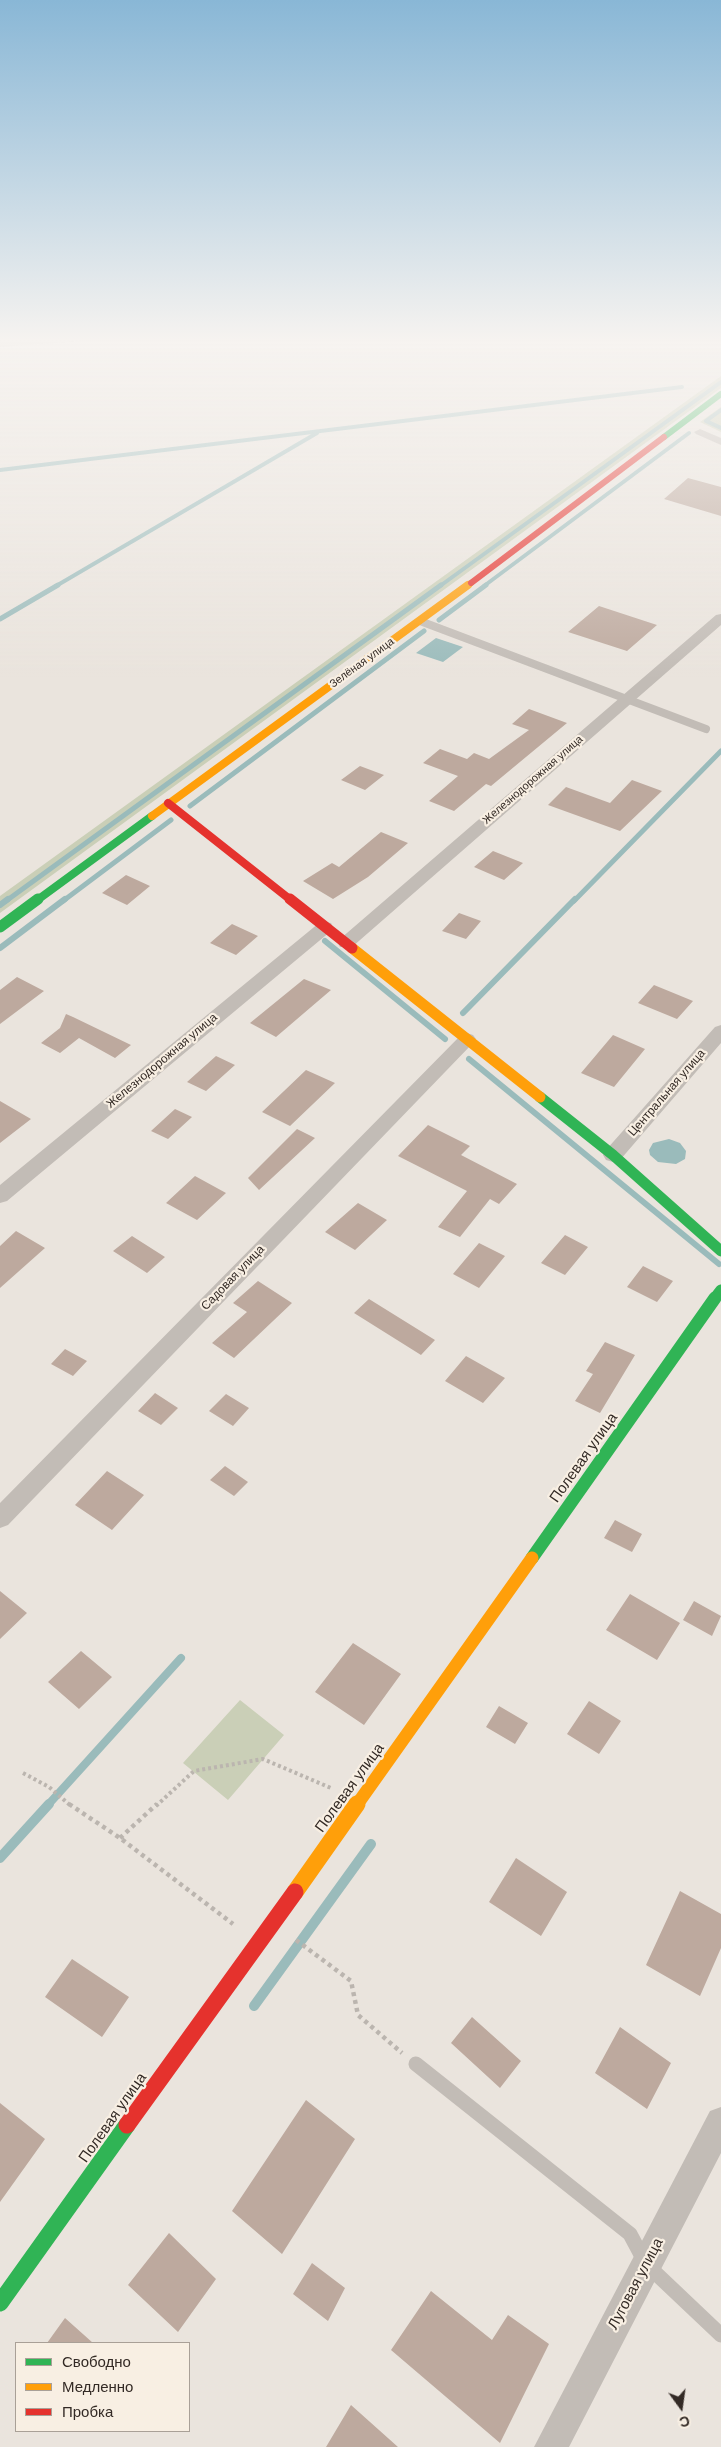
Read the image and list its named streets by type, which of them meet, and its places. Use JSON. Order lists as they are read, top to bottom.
{
  "streets": {
    "street": [
      "Зелёная улица",
      "Железнодорожная улица",
      "Центральная улица",
      "Садовая улица",
      "Полевая улица",
      "Луговая улица"
    ]
  },
  "legend": ["Свободно", "Медленно", "Пробка"],
  "north": "bottom"
}
